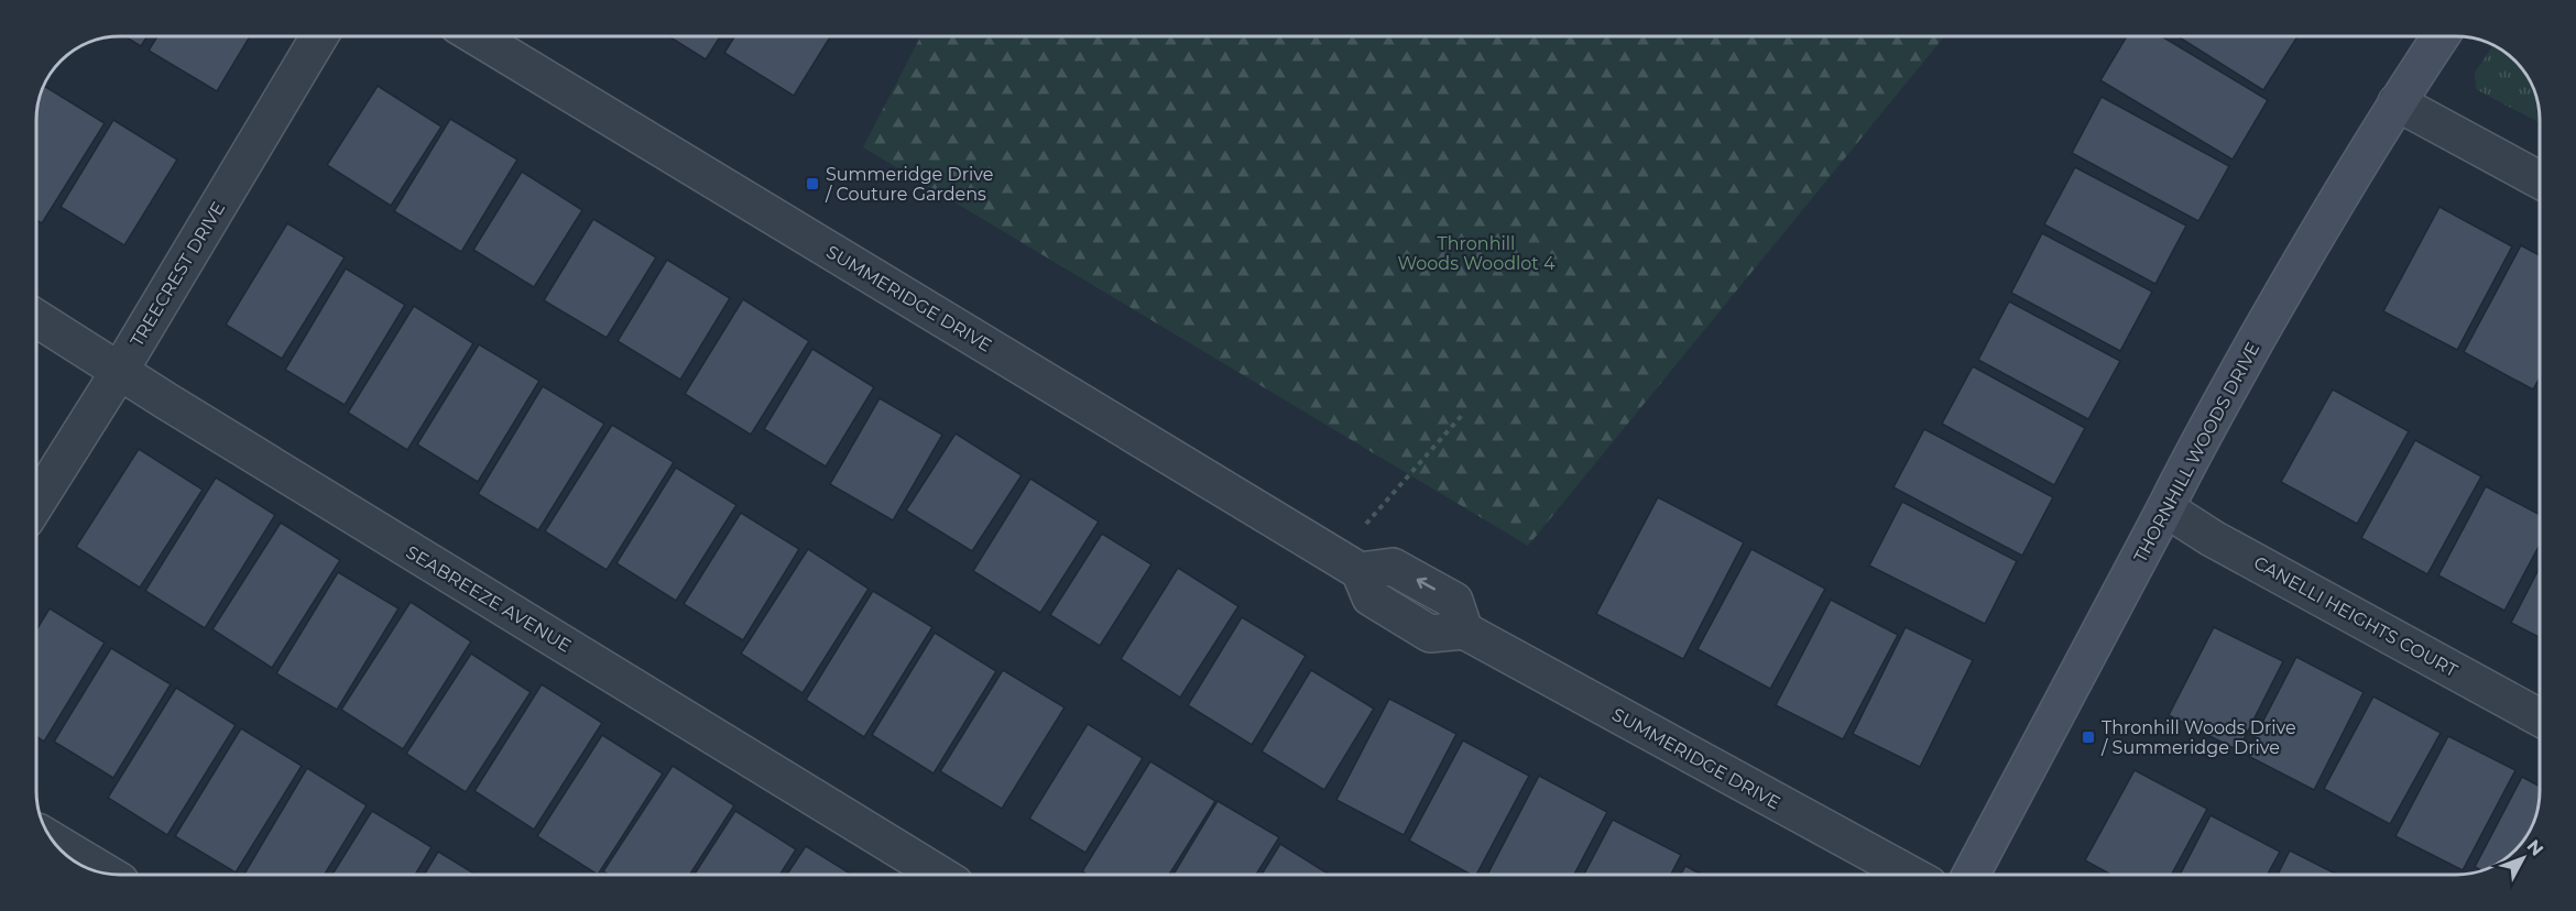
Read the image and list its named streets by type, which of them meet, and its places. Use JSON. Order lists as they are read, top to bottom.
{
  "streets": {
    "street": [
      "TREECREST DRIVE",
      "SUMMERIDGE DRIVE",
      "THORNHILL WOODS DRIVE",
      "SEABREEZE AVENUE",
      "CANELLI HEIGHTS COURT"
    ]
  },
  "crossings": [
    ["TREECREST DRIVE", "SEABREEZE AVENUE"],
    ["THORNHILL WOODS DRIVE", "CANELLI HEIGHTS COURT"]
  ],
  "parks": ["Thronhill Woods Woodlot 4"],
  "places": {
    "transit": ["Summeridge Drive / Couture Gardens", "Thronhill Woods Drive / Summeridge Drive"]
  },
  "north": "top right"
}
